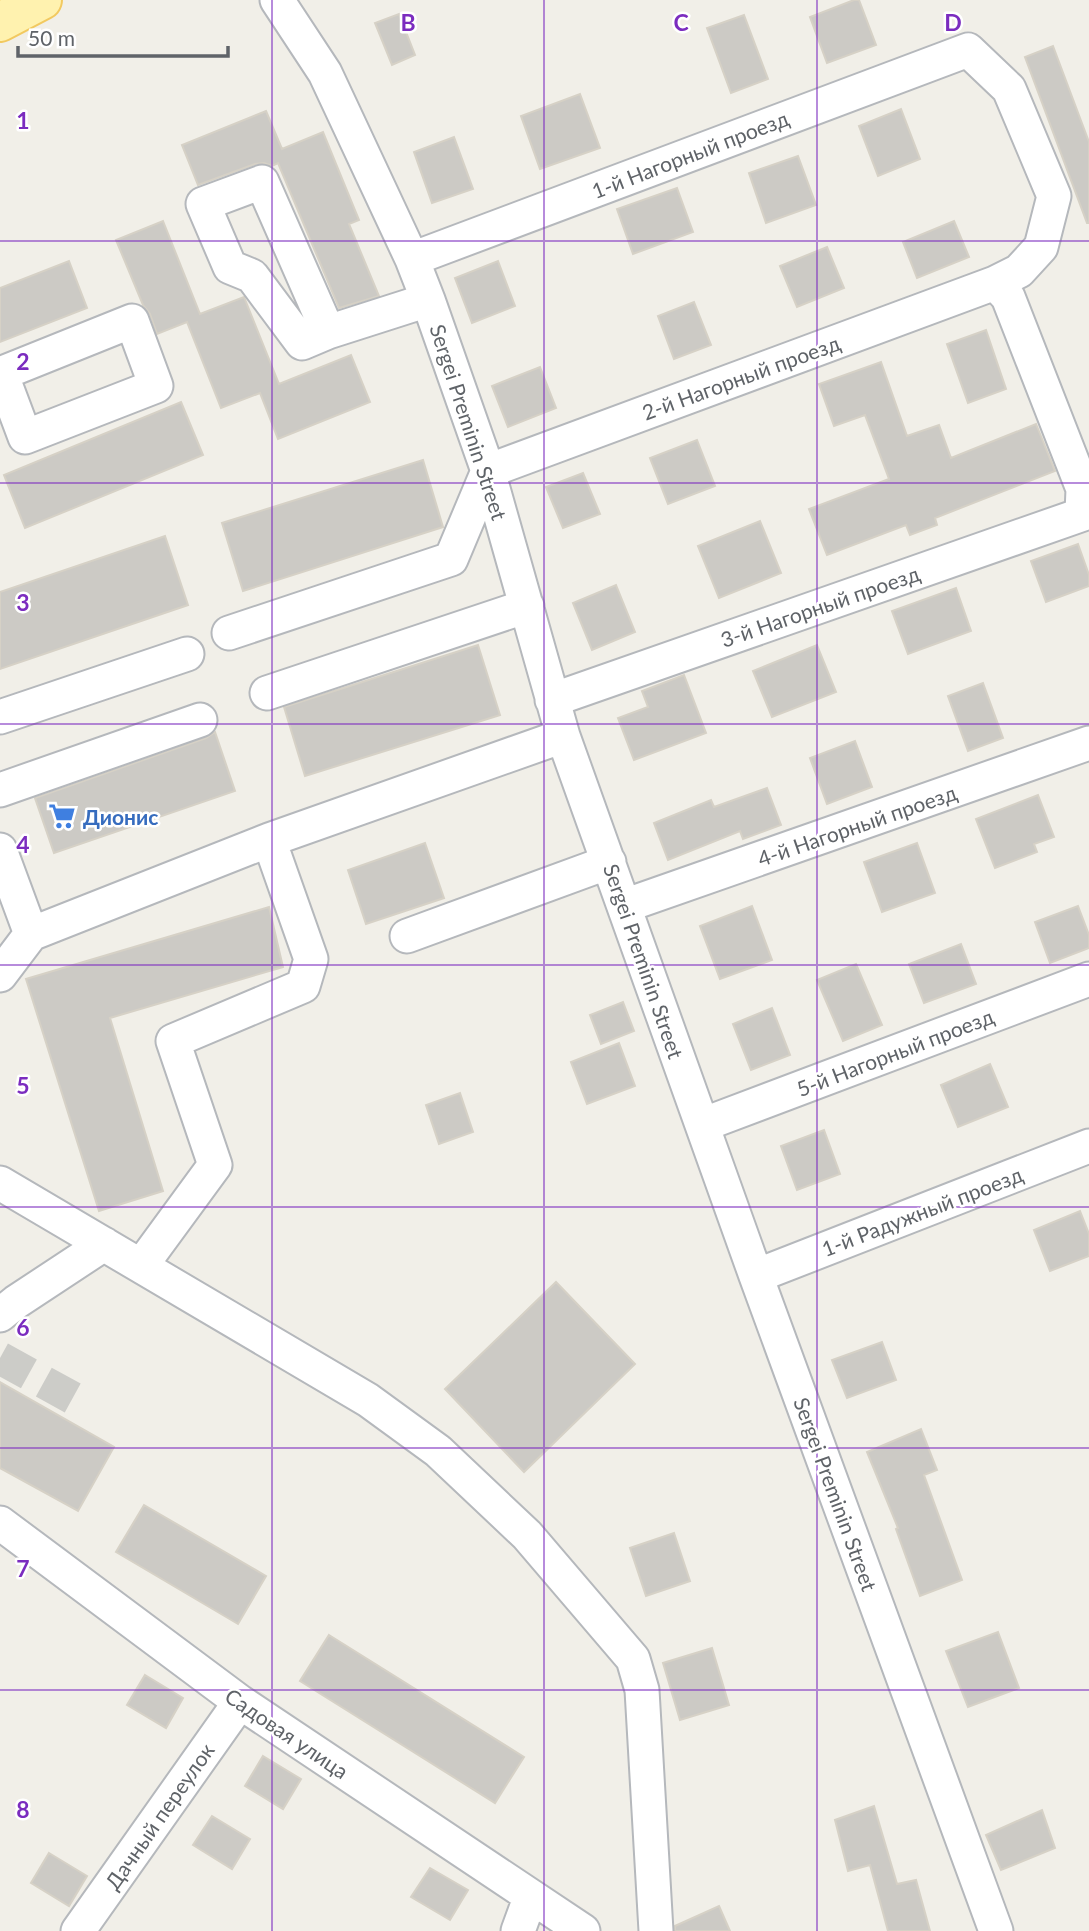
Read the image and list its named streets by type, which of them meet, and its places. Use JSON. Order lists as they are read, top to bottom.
{
  "streets": {
    "street": [
      "1-й Нагорный проезд",
      "2-й Нагорный проезд",
      "Sergei Preminin Street",
      "3-й Нагорный проезд",
      "4-й Нагорный проезд",
      "5-й Нагорный проезд",
      "1-й Радужный проезд",
      "Садовая улица",
      "Дачный переулок"
    ]
  },
  "crossings": [
    ["1-й Нагорный проезд", "2-й Нагорный проезд"],
    ["1-й Нагорный проезд", "Sergei Preminin Street"],
    ["2-й Нагорный проезд", "Sergei Preminin Street"],
    ["Sergei Preminin Street", "3-й Нагорный проезд"],
    ["Sergei Preminin Street", "4-й Нагорный проезд"],
    ["Sergei Preminin Street", "5-й Нагорный проезд"],
    ["Sergei Preminin Street", "1-й Радужный проезд"],
    ["Садовая улица", "Дачный переулок"]
  ],
  "places": {
    "supermarket": ["Дионис"]
  },
  "scale_bar": "50 m",
  "grid": {
    "columns": ["B", "C", "D"],
    "rows": [
      "1",
      "2",
      "3",
      "4",
      "5",
      "6",
      "7",
      "8"
    ]
  }
}
